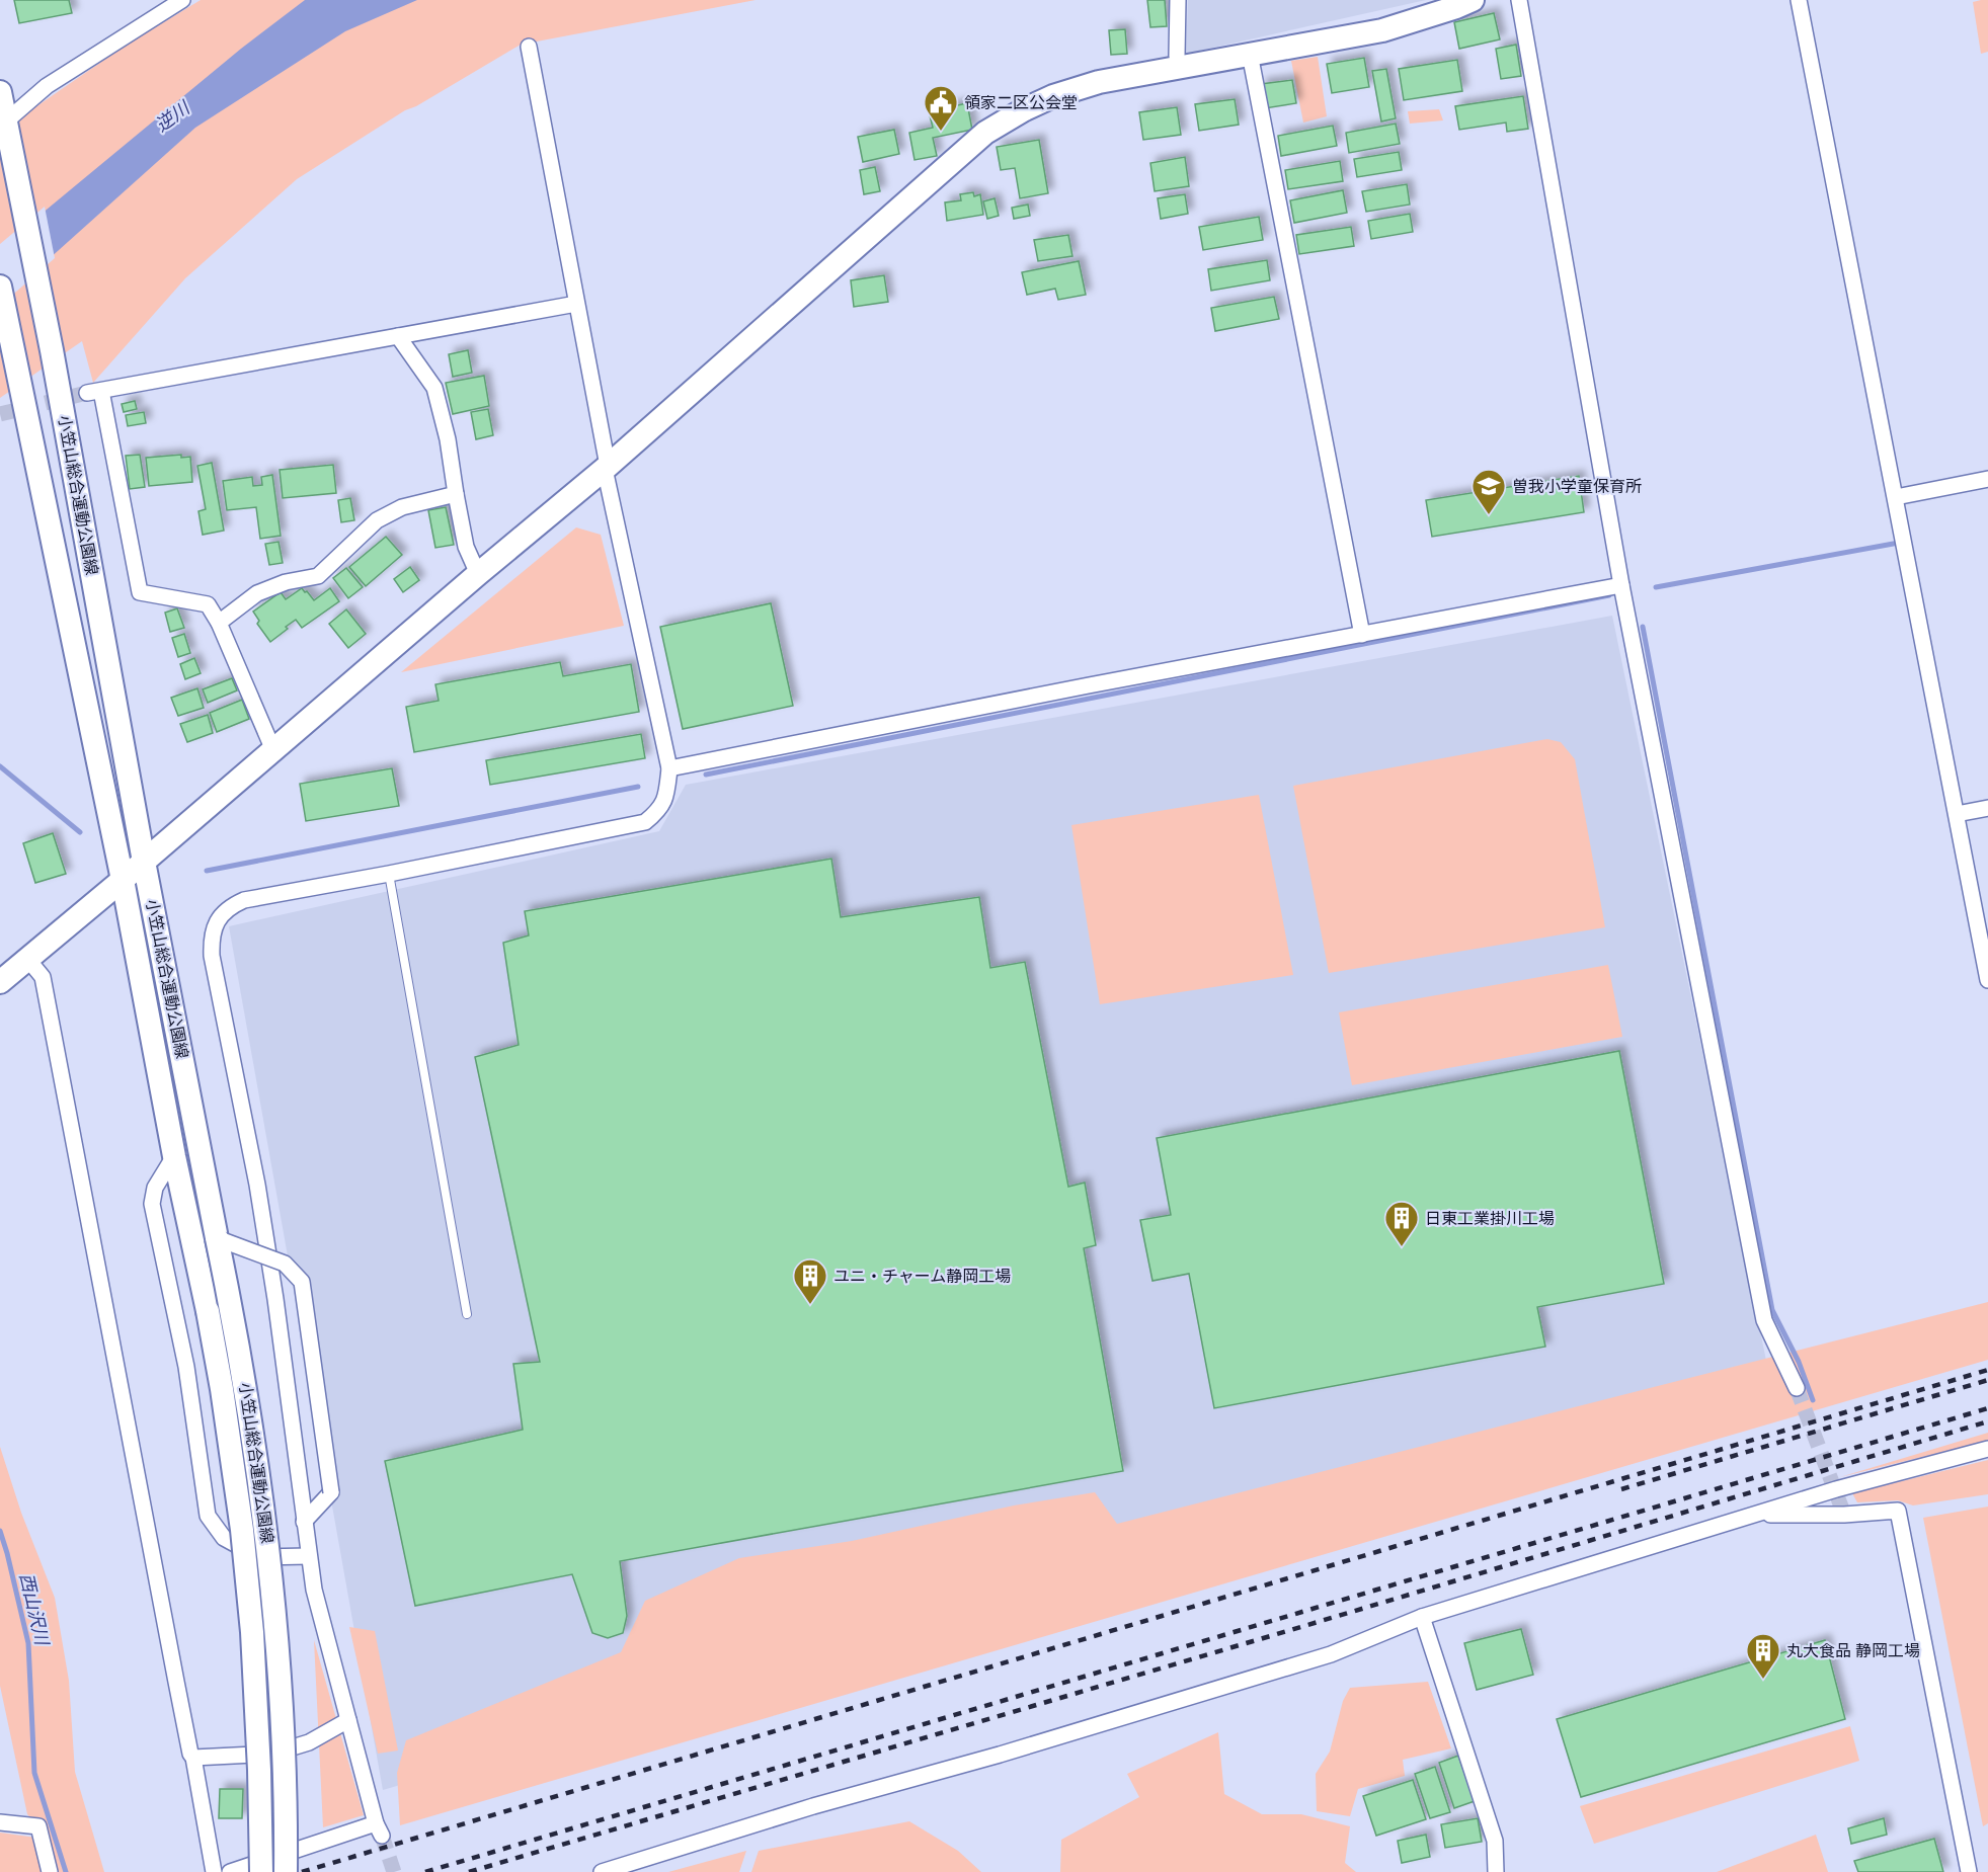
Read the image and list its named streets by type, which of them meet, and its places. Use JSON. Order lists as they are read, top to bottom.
{
  "streets": {
    "main road": ["小笠山総合運動公園線"]
  },
  "water": ["逆川", "西山沢川"],
  "places": {
    "public building": ["領家二区公会堂"],
    "school or university": ["曽我小学童保育所"],
    "building": ["日東工業掛川工場", "ユニ・チャーム静岡工場", "丸大食品 静岡工場"]
  }
}
